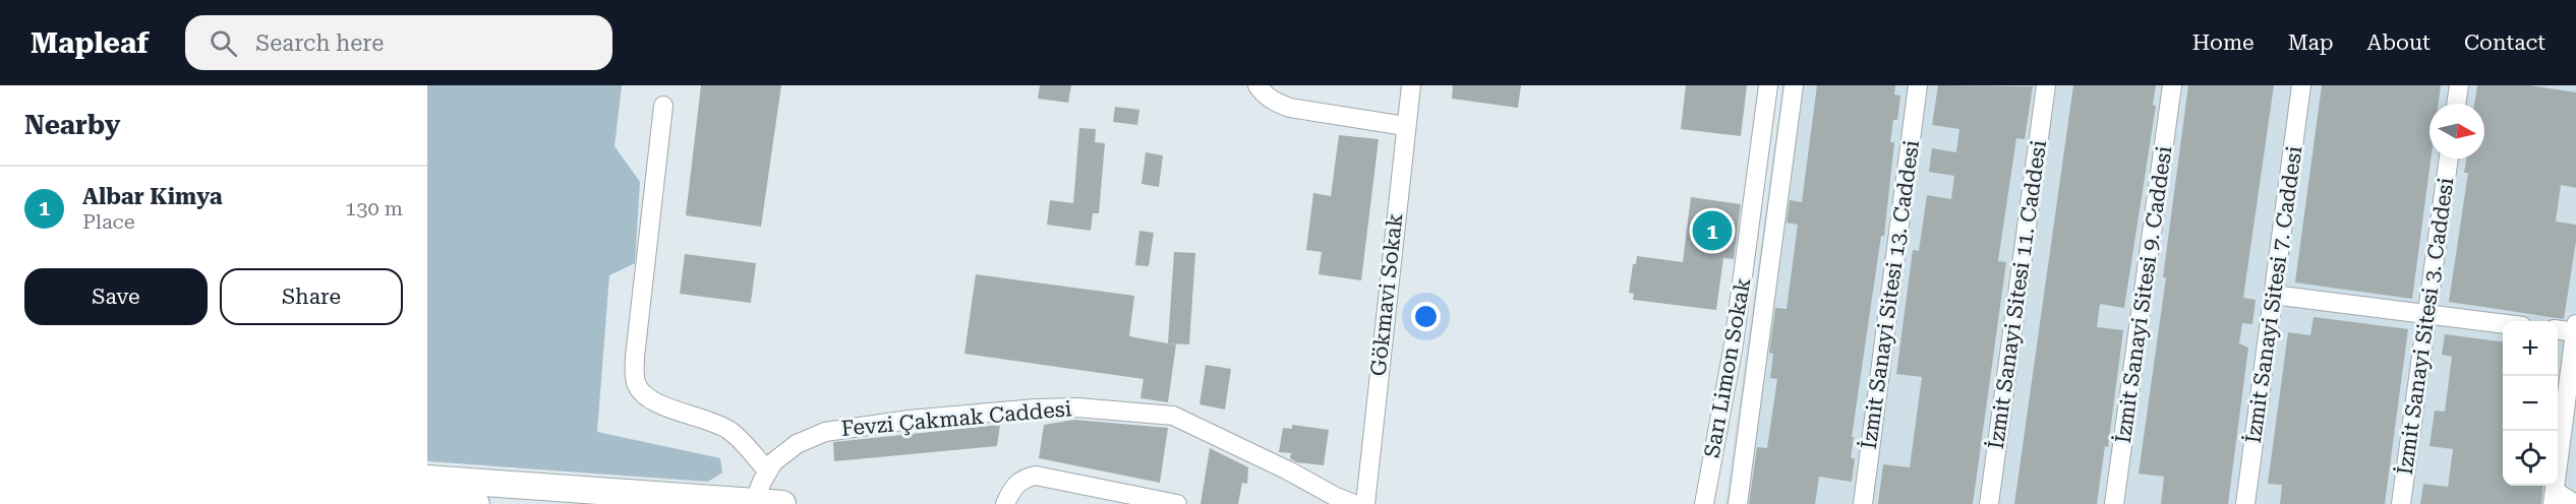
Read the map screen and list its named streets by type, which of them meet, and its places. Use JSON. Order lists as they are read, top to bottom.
{
  "streets": {
    "street": [
      "Gökmavi Sokak",
      "İzmit Sanayi Sitesi 13. Caddesi",
      "İzmit Sanayi Sitesi 11. Caddesi",
      "İzmit Sanayi Sitesi 9. Caddesi",
      "İzmit Sanayi Sitesi 7. Caddesi",
      "İzmit Sanayi Sitesi 3. Caddesi",
      "Sarı Limon Sokak",
      "Fevzi Çakmak Caddesi"
    ]
  },
  "north": "right",
  "page": {
    "header": "Mapleaf",
    "search": "Search here",
    "nav": [
      "Home",
      "Map",
      "About",
      "Contact"
    ],
    "heading": "Nearby",
    "list": [
      {
        "mark": "1",
        "name": "Albar Kimya",
        "note": "Place",
        "value": "130 m"
      }
    ],
    "pins": "1",
    "buttons": ["Save", "Share"],
    "map_buttons": ["+", "−"]
  }
}
